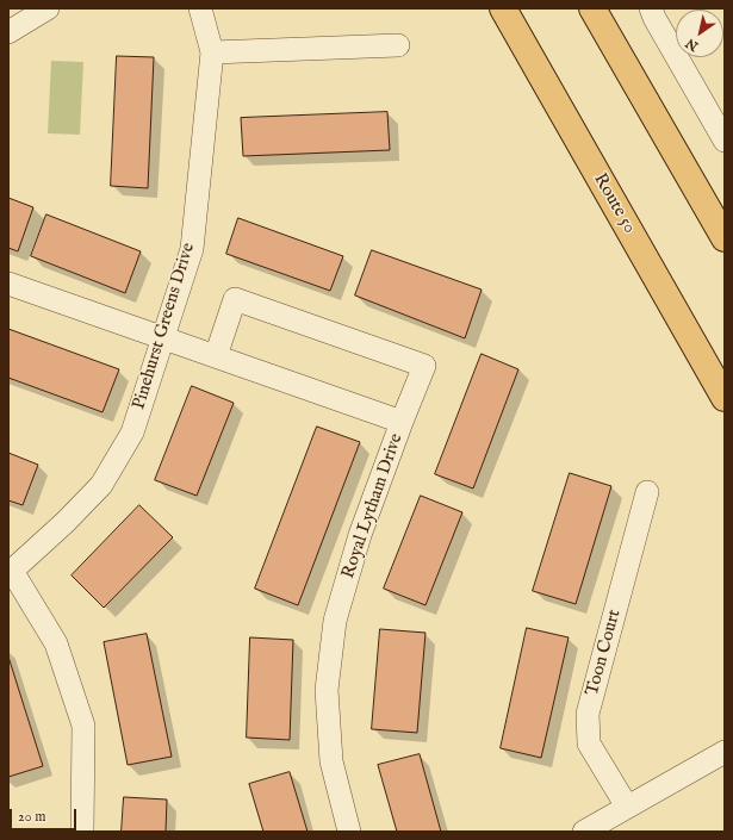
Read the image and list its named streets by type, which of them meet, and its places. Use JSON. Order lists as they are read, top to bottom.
{
  "streets": {
    "highway": ["Route 50"],
    "street": ["Pinehurst Greens Drive", "Royal Lytham Drive", "Toon Court"]
  },
  "crossings": [
    ["Pinehurst Greens Drive", "Royal Lytham Drive"]
  ],
  "scale_bar": "20 m",
  "north": "bottom left"
}
